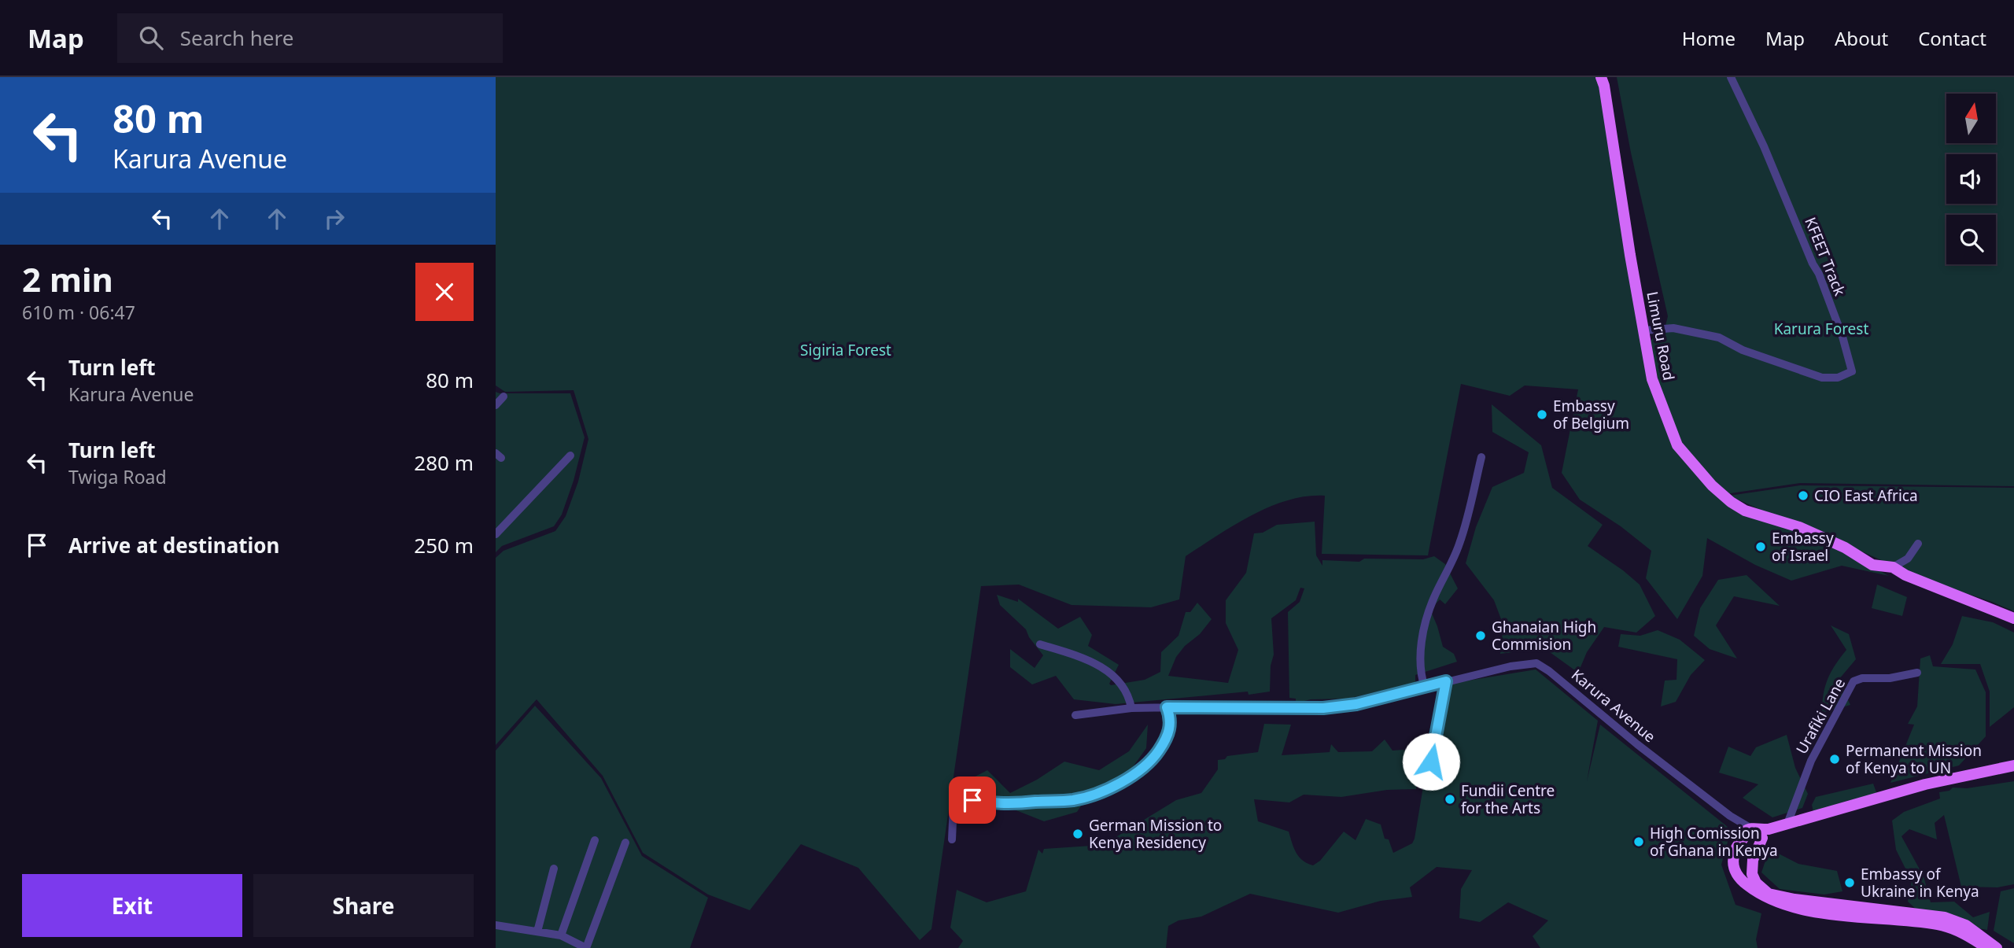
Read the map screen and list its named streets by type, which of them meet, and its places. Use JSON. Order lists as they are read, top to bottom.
{
  "streets": {
    "main road": ["Limuru Road"],
    "street": ["KFEET Track", "Karura Avenue", "Urafiki Lane"]
  },
  "crossings": [
    ["KFEET Track", "Limuru Road"]
  ],
  "parks": ["Karura Forest", "Sigiria Forest"],
  "places": [
    "Embassy of Belgium",
    "CIO East Africa",
    "Embassy of Israel",
    "Ghanaian High Commision",
    "Permanent Mission of Kenya to UN",
    "Fundii Centre for the Arts",
    "German Mission to Kenya Residency",
    "High Comission of Ghana in Kenya",
    "Embassy of Ukraine in Kenya"
  ],
  "north": "top",
  "page": {
    "header": "Map",
    "search": "Search here",
    "nav": [
      "Home",
      "Map",
      "About",
      "Contact"
    ],
    "turn": ["80 m", "Karura Avenue"],
    "heading": ["2 min", "610 m · 06:47"],
    "list": [
      {
        "name": "Turn left",
        "note": "Karura Avenue",
        "value": "80 m"
      },
      {
        "name": "Turn left",
        "note": "Twiga Road",
        "value": "280 m"
      },
      {
        "name": "Arrive at destination",
        "value": "250 m"
      }
    ],
    "buttons": ["Exit", "Share"]
  }
}
